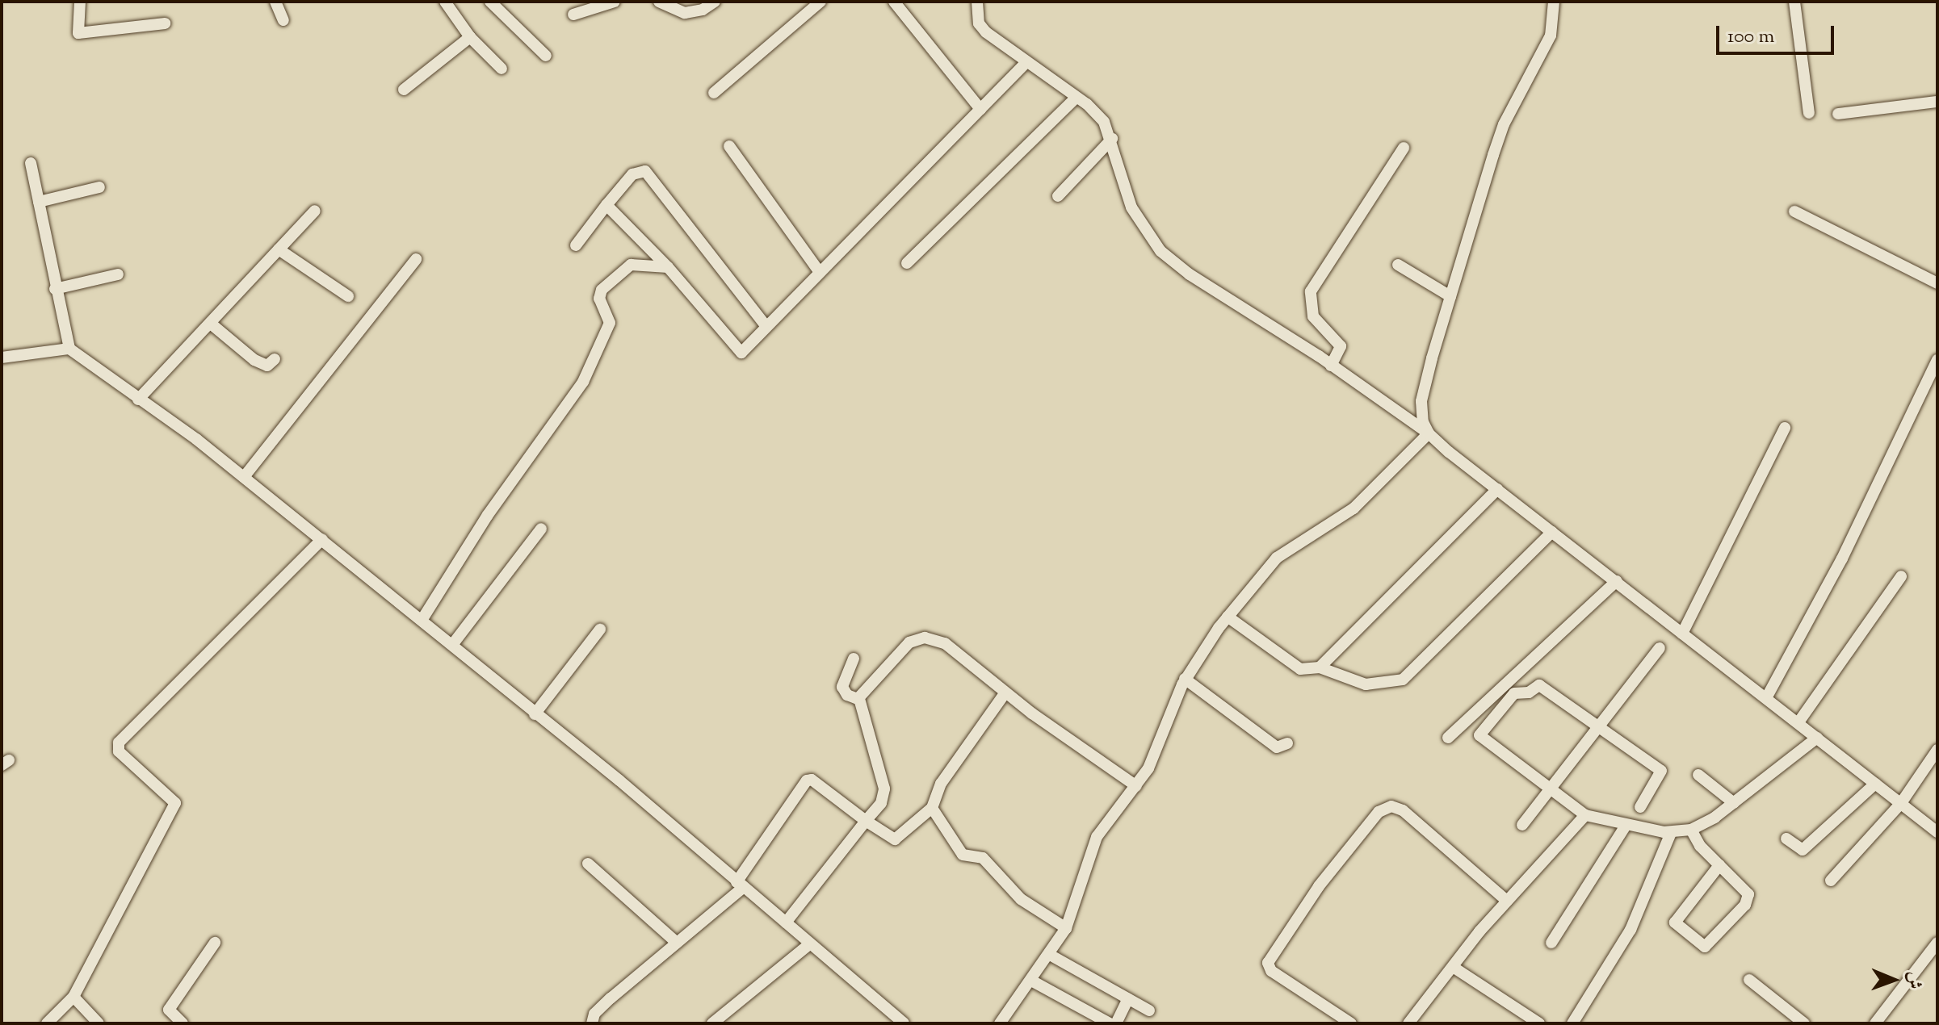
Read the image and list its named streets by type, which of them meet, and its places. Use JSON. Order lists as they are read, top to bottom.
{
  "scale_bar": "100 m",
  "north": "right"
}
